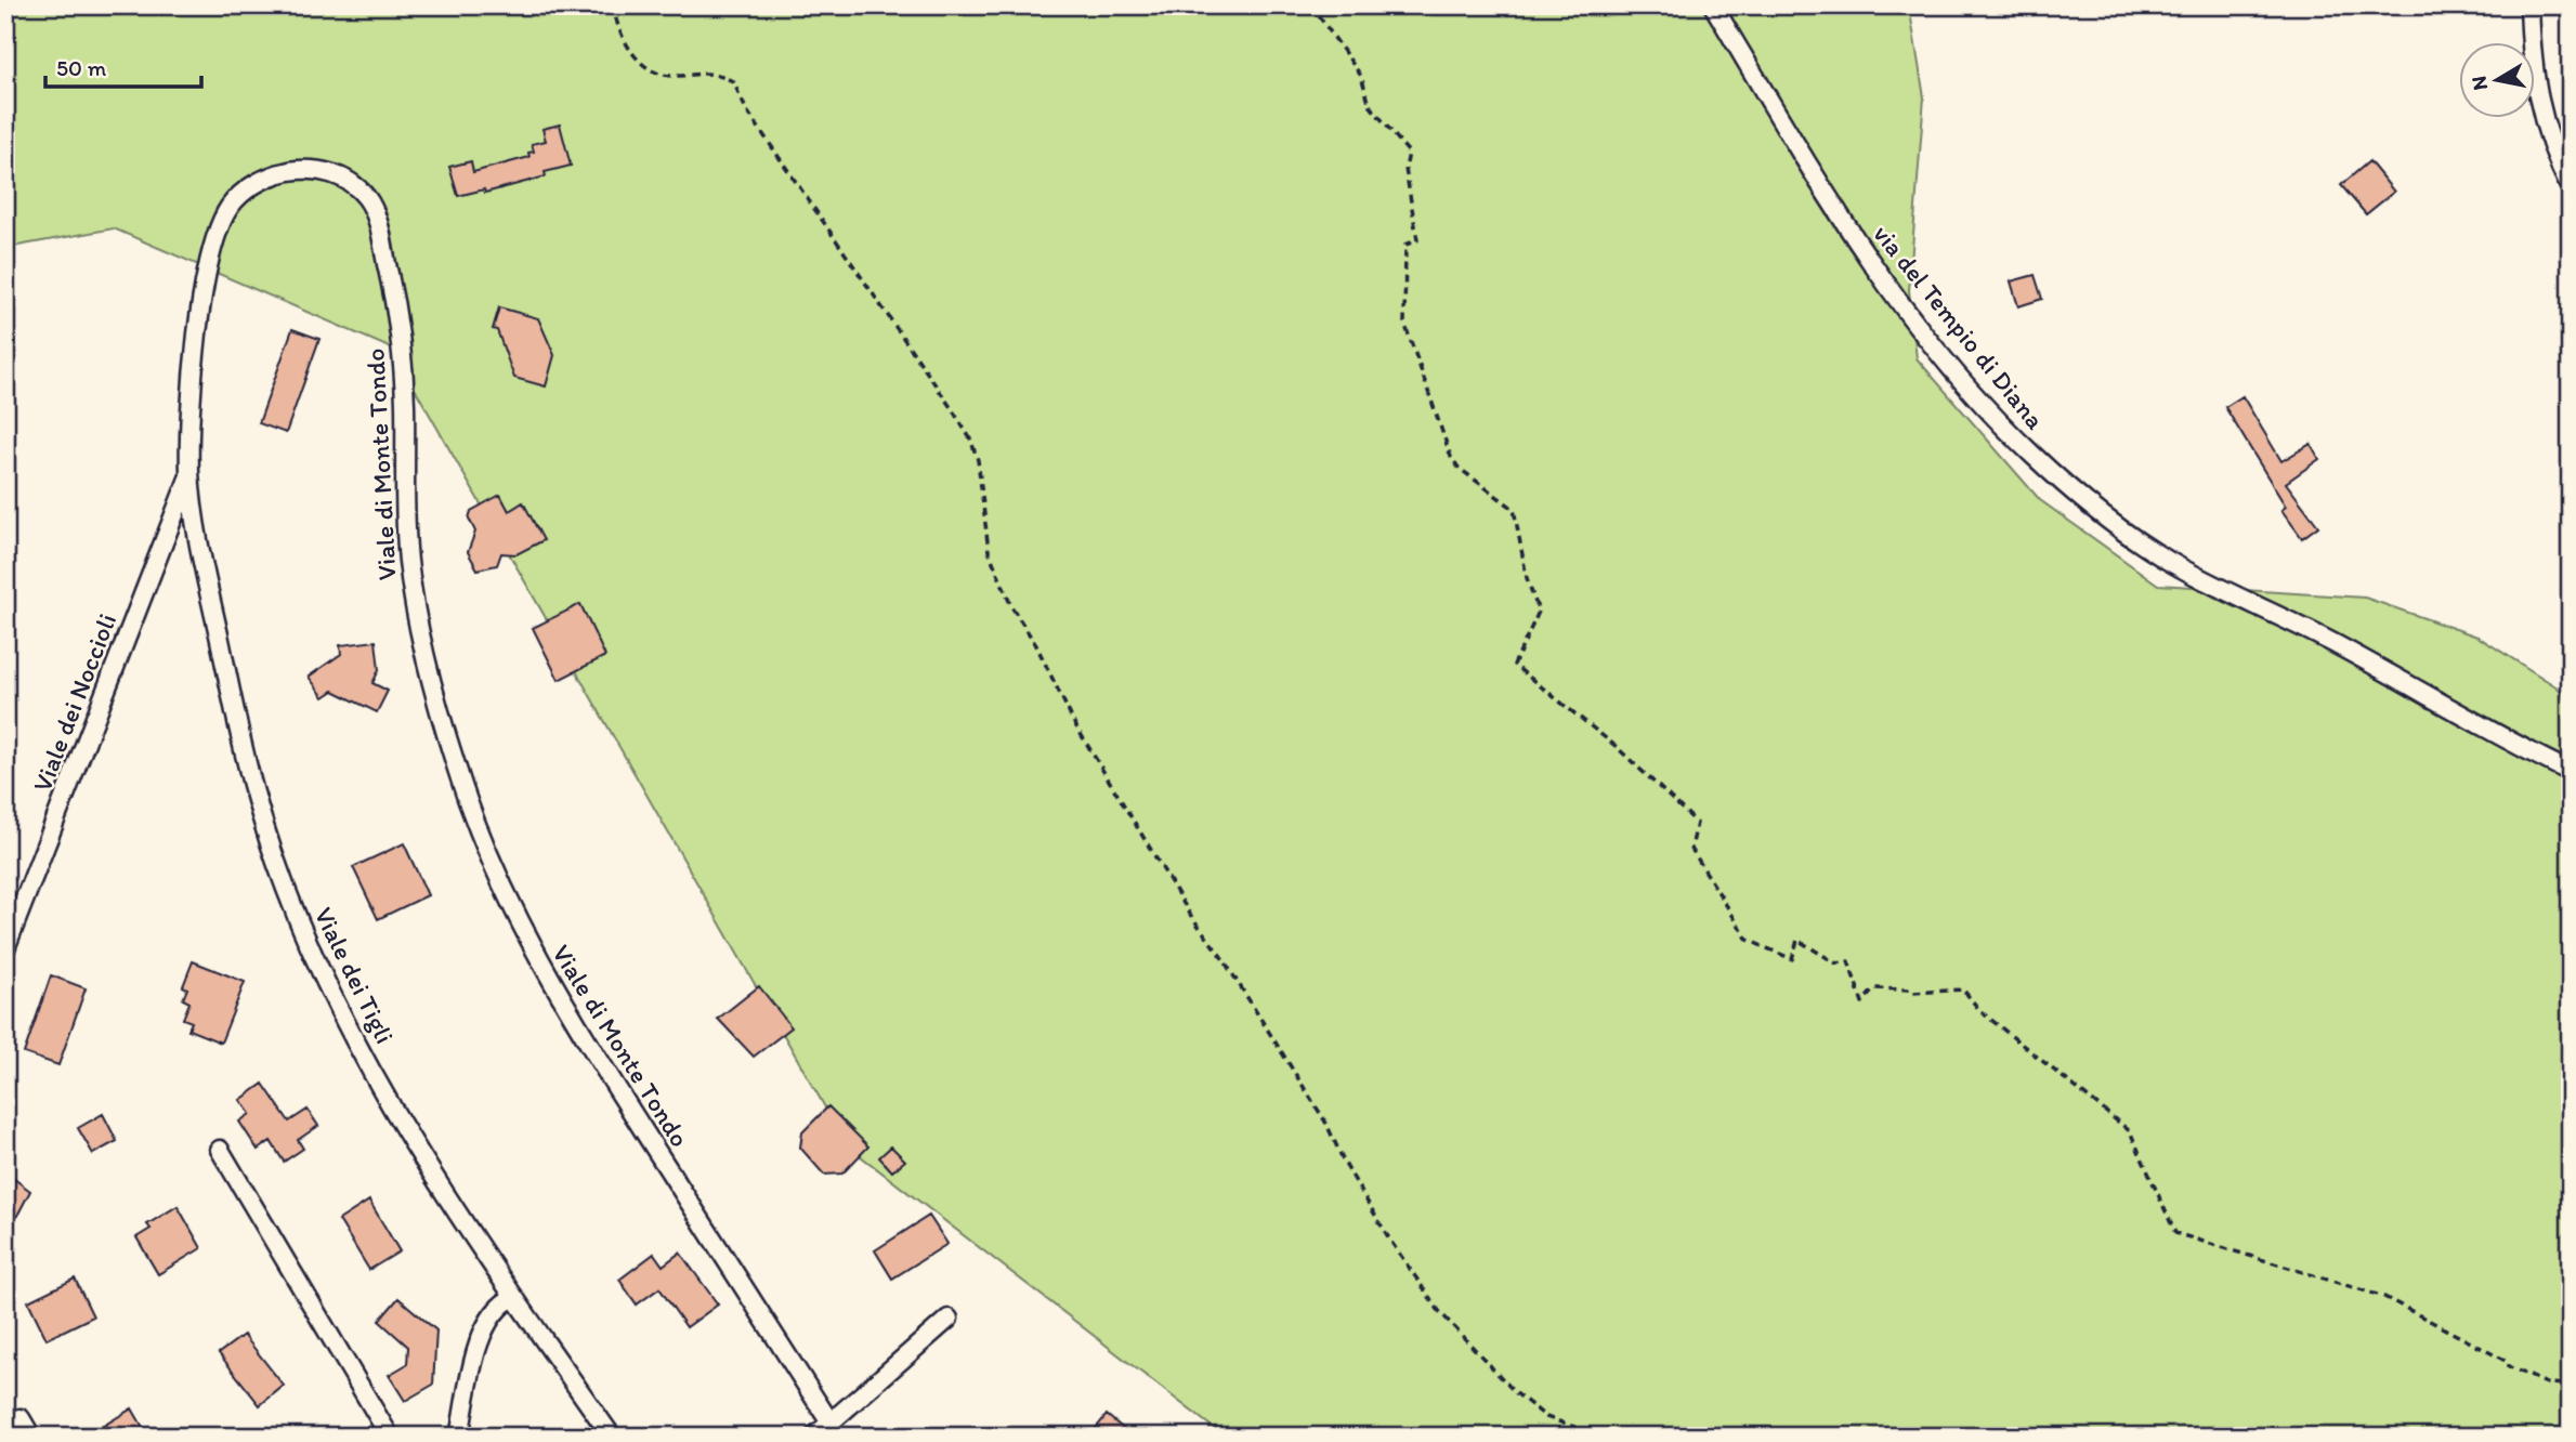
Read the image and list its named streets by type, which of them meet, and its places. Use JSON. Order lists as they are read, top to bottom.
{
  "streets": {
    "street": [
      "via del Tempio di Diana",
      "Viale di Monte Tondo",
      "Viale dei Noccioli",
      "Viale dei Tigli"
    ]
  },
  "crossings": [
    ["Viale di Monte Tondo", "Viale dei Noccioli"],
    ["Viale di Monte Tondo", "Viale dei Tigli"],
    ["Viale dei Noccioli", "Viale dei Tigli"]
  ],
  "scale_bar": "50 m",
  "north": "left"
}
